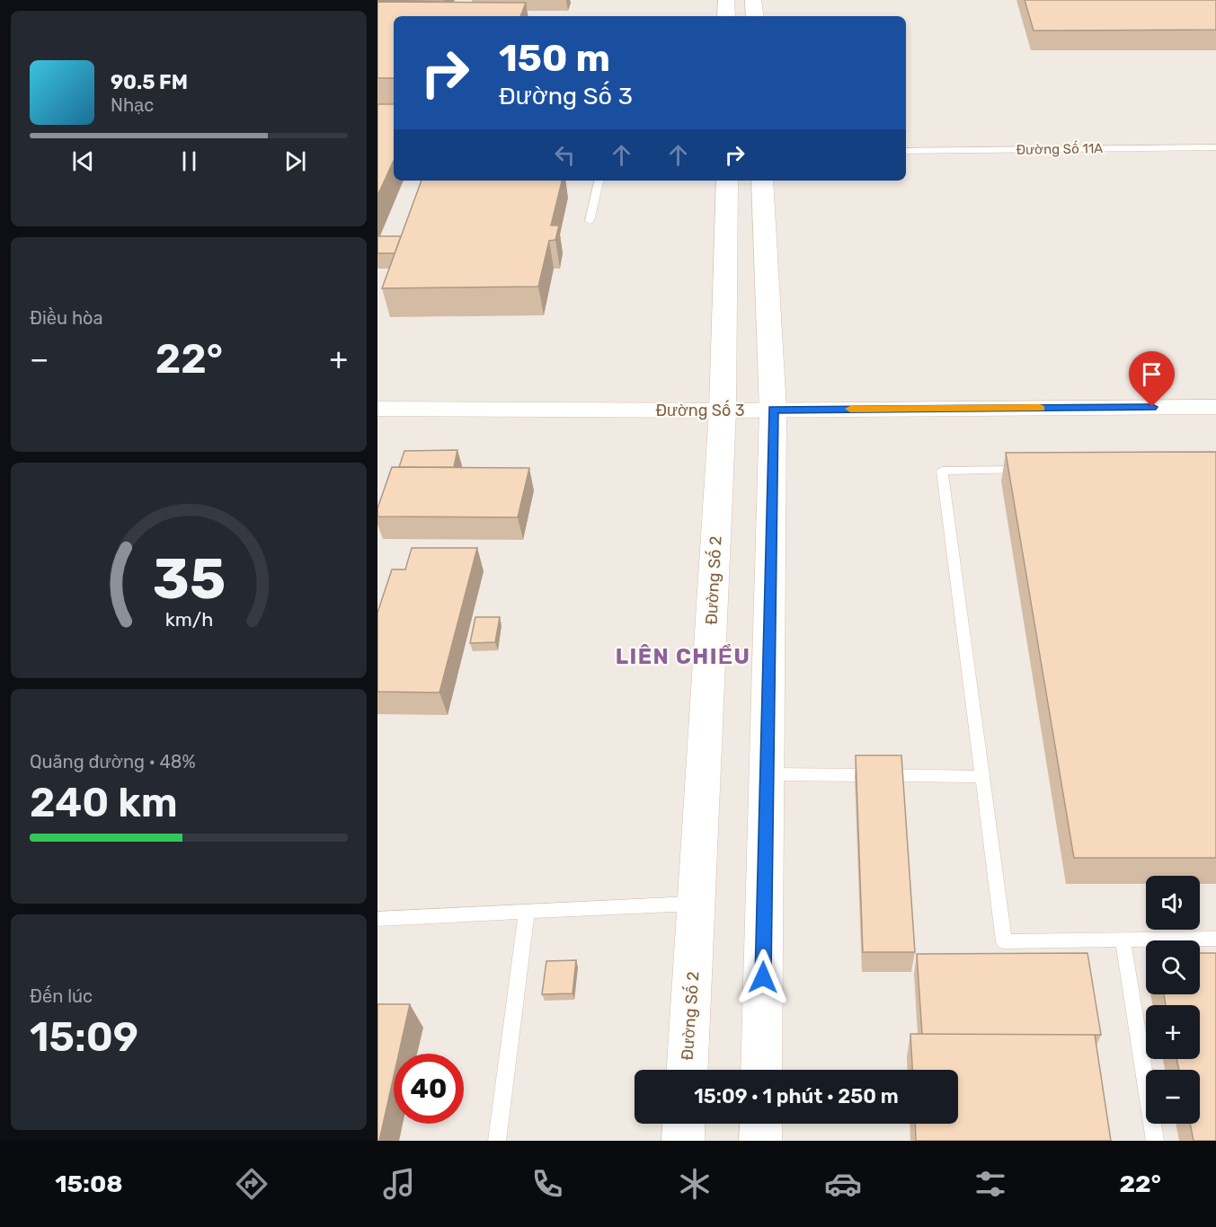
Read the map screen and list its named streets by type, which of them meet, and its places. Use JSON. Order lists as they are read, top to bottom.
{
  "streets": {
    "street": ["Đường Số 3", "Đường Số 2"],
    "lane": ["Đường Số 11A"]
  },
  "crossings": [
    ["Đường Số 3", "Đường Số 2"]
  ],
  "districts": ["LIÊN CHIỂU"],
  "page": {
    "turn": ["150 m", "Đường Số 3"],
    "song": ["90.5 FM", "Nhạc"],
    "tile": [
      "Điều hòa",
      ["Quãng đường · 48%", "240 km"],
      ["Đến lúc", "15:09"]
    ],
    "heat": ["−", "22°", "+"],
    "map_buttons": ["+", "−"],
    "limit": "40",
    "trip": "15:09 · 1 phút · 250 m",
    "tabs": ["15:08", "22°"],
    "gauge": ["35", "km/h"]
  }
}
